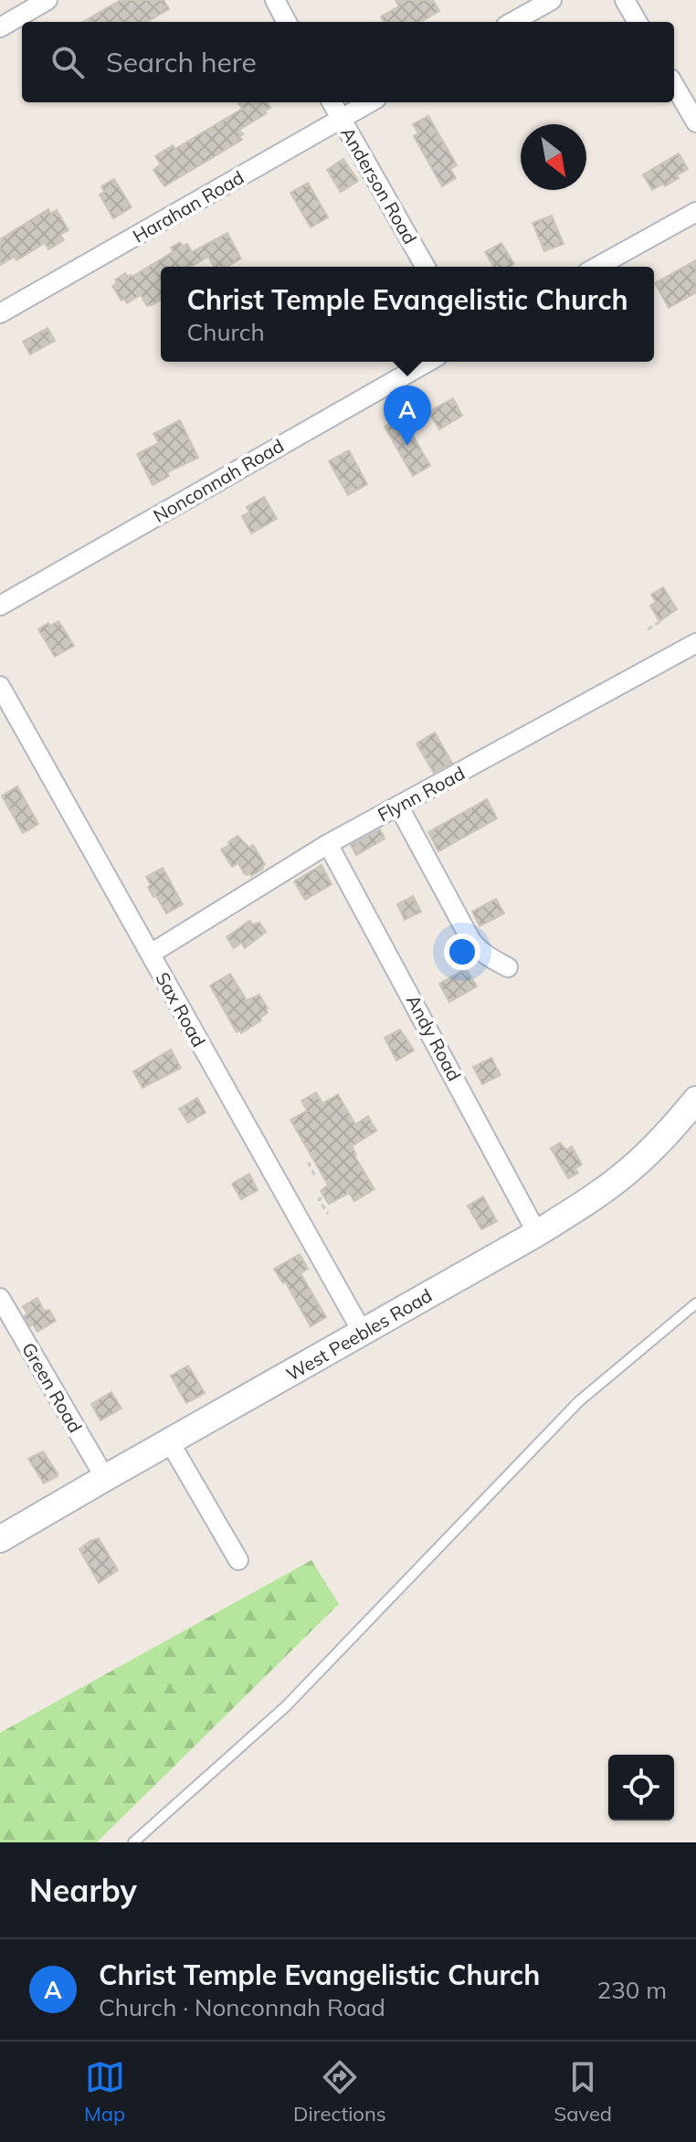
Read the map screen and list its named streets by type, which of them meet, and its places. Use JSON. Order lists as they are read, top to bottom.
{
  "streets": {
    "main road": ["West Peebles Road"],
    "street": [
      "Anderson Road",
      "Harahan Road",
      "Nonconnah Road",
      "Flynn Road",
      "Sax Road",
      "Andy Road",
      "Green Road"
    ]
  },
  "crossings": [
    ["Anderson Road", "Harahan Road"],
    ["Flynn Road", "Sax Road"],
    ["Flynn Road", "Andy Road"],
    ["Sax Road", "West Peebles Road"],
    ["Andy Road", "West Peebles Road"],
    ["West Peebles Road", "Green Road"]
  ],
  "north": "bottom right",
  "page": {
    "search": "Search here",
    "popup": ["Christ Temple Evangelistic Church", "Church"],
    "pins": "A",
    "heading": "Nearby",
    "list": [
      {
        "mark": "A",
        "name": "Christ Temple Evangelistic Church",
        "note": "Church · Nonconnah Road",
        "value": "230 m"
      }
    ],
    "nav": ["Map", "Directions", "Saved"]
  }
}
